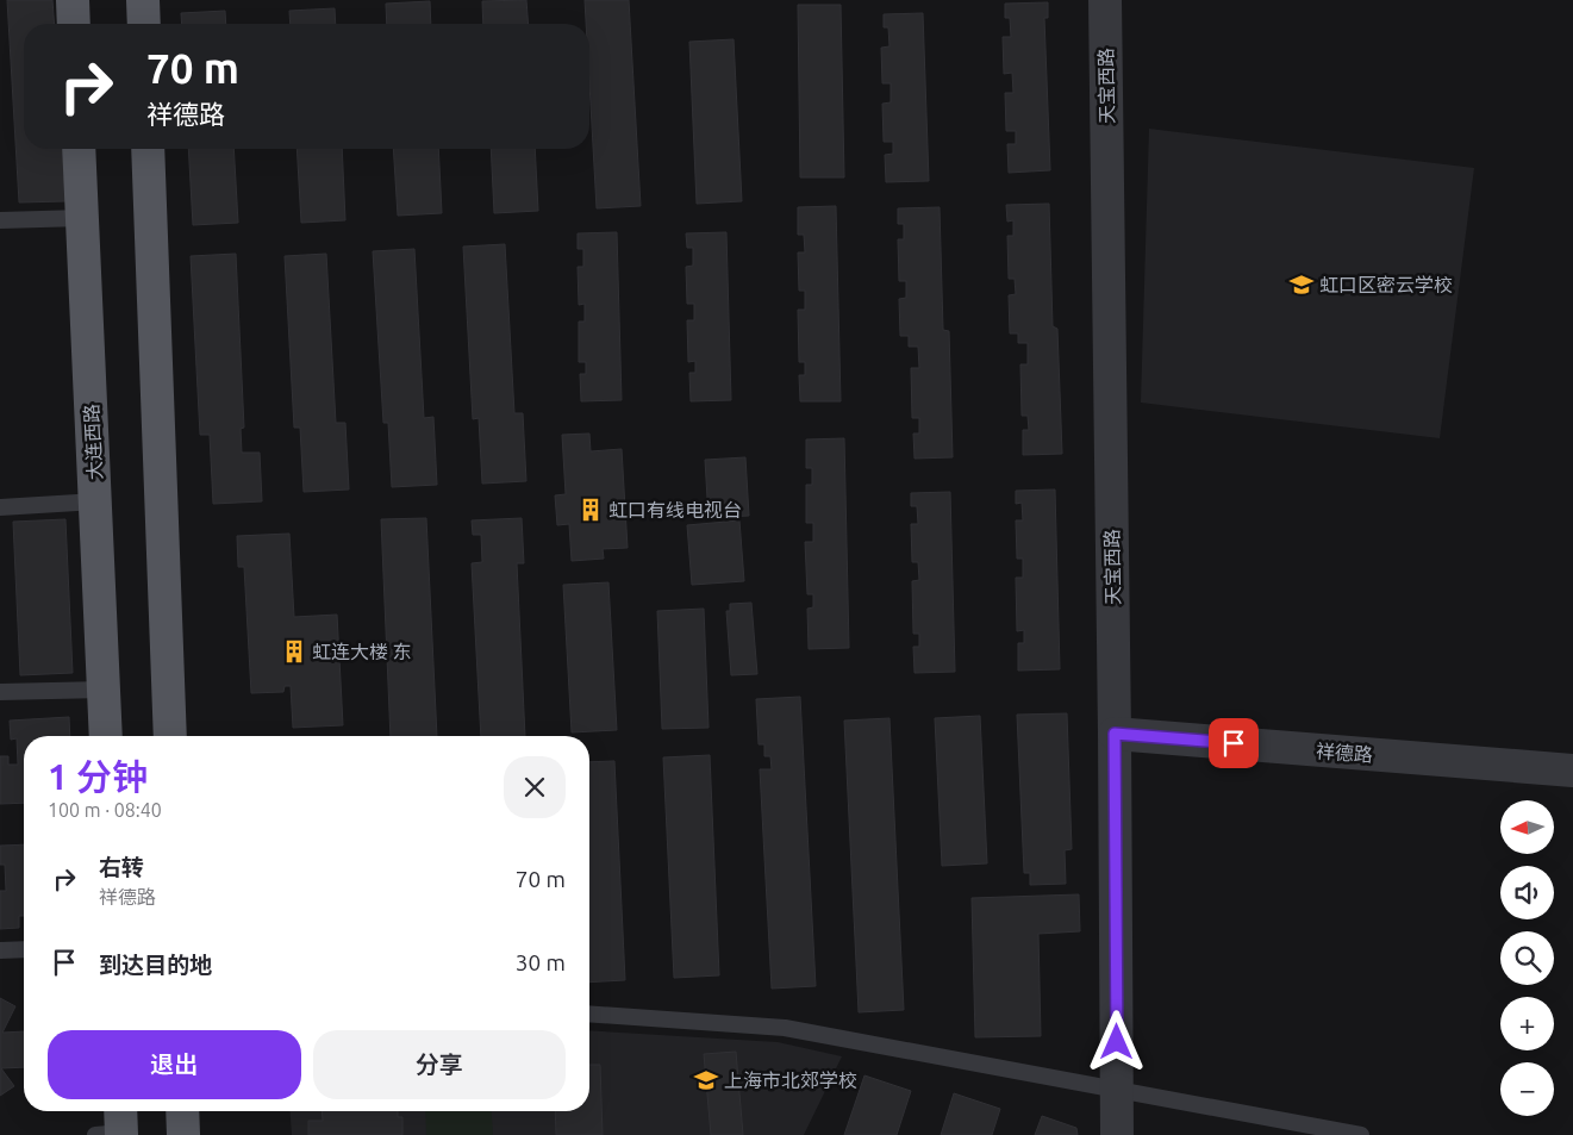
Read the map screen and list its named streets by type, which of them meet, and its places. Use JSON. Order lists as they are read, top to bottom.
{
  "streets": {
    "main road": ["大连西路"],
    "street": ["天宝西路", "祥德路"]
  },
  "crossings": [
    ["天宝西路", "祥德路"]
  ],
  "places": {
    "school or university": ["虹口区密云学校", "上海市北郊学校"],
    "building": ["虹口有线电视台", "虹连大楼 东"]
  },
  "north": "left",
  "page": {
    "turn": ["70 m", "祥德路"],
    "heading": ["1 分钟", "100 m · 08:40"],
    "map_buttons": ["+", "−"],
    "list": [
      {
        "name": "右转",
        "note": "祥德路",
        "value": "70 m"
      },
      {
        "name": "到达目的地",
        "value": "30 m"
      }
    ],
    "buttons": ["退出", "分享"]
  }
}
